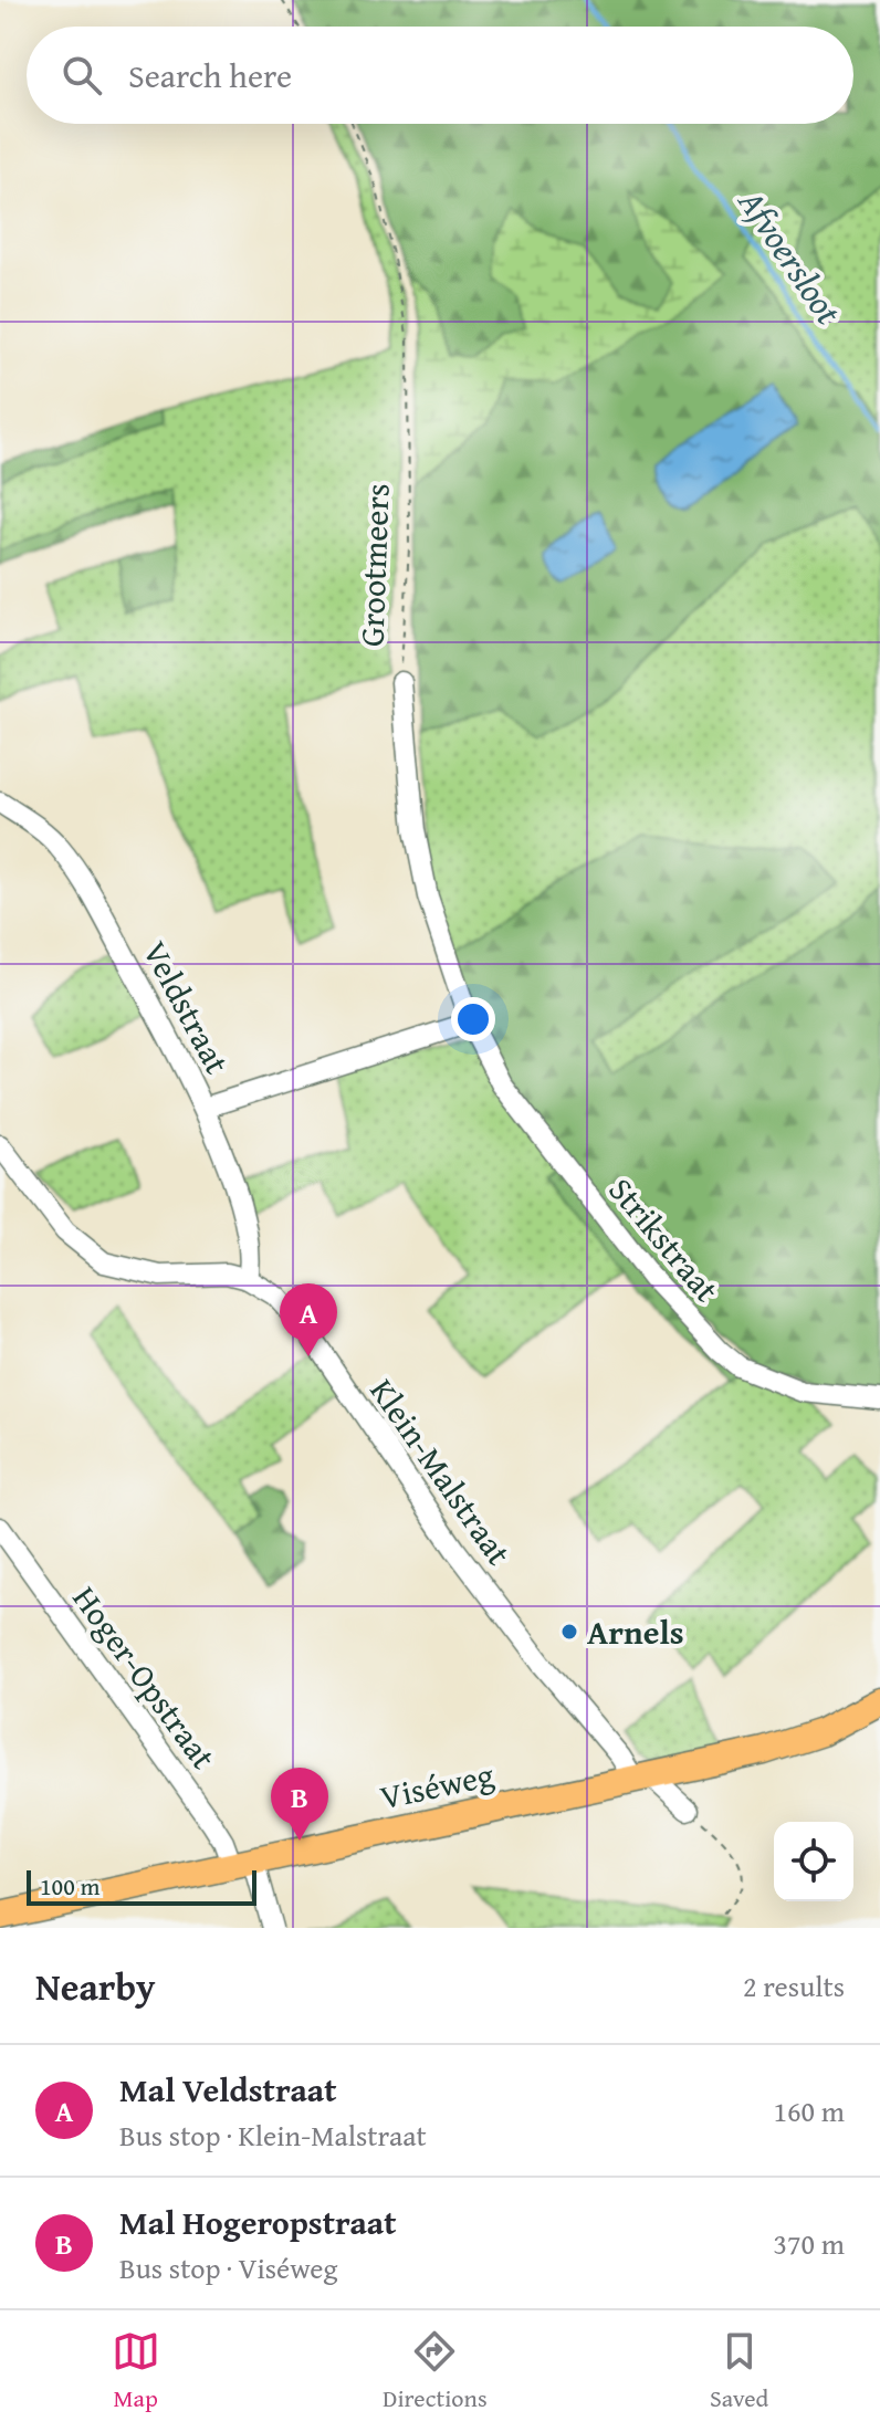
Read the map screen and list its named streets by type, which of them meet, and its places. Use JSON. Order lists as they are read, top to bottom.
{
  "streets": {
    "main road": ["Viséweg"],
    "street": [
      "Grootmeers",
      "Veldstraat",
      "Strikstraat",
      "Klein-Malstraat",
      "Hoger-Opstraat"
    ]
  },
  "crossings": [
    ["Grootmeers", "Strikstraat"],
    ["Veldstraat", "Klein-Malstraat"],
    ["Klein-Malstraat", "Viséweg"],
    ["Hoger-Opstraat", "Viséweg"]
  ],
  "water": ["Afvoersloot"],
  "places": ["Arnels"],
  "scale_bar": "100 m",
  "page": {
    "search": "Search here",
    "pins": ["A", "B"],
    "scale": "100 m",
    "heading": ["Nearby", "2 results"],
    "list": [
      {
        "mark": "A",
        "name": "Mal Veldstraat",
        "note": "Bus stop · Klein-Malstraat",
        "value": "160 m"
      },
      {
        "mark": "B",
        "name": "Mal Hogeropstraat",
        "note": "Bus stop · Viséweg",
        "value": "370 m"
      }
    ],
    "nav": ["Map", "Directions", "Saved"]
  }
}
